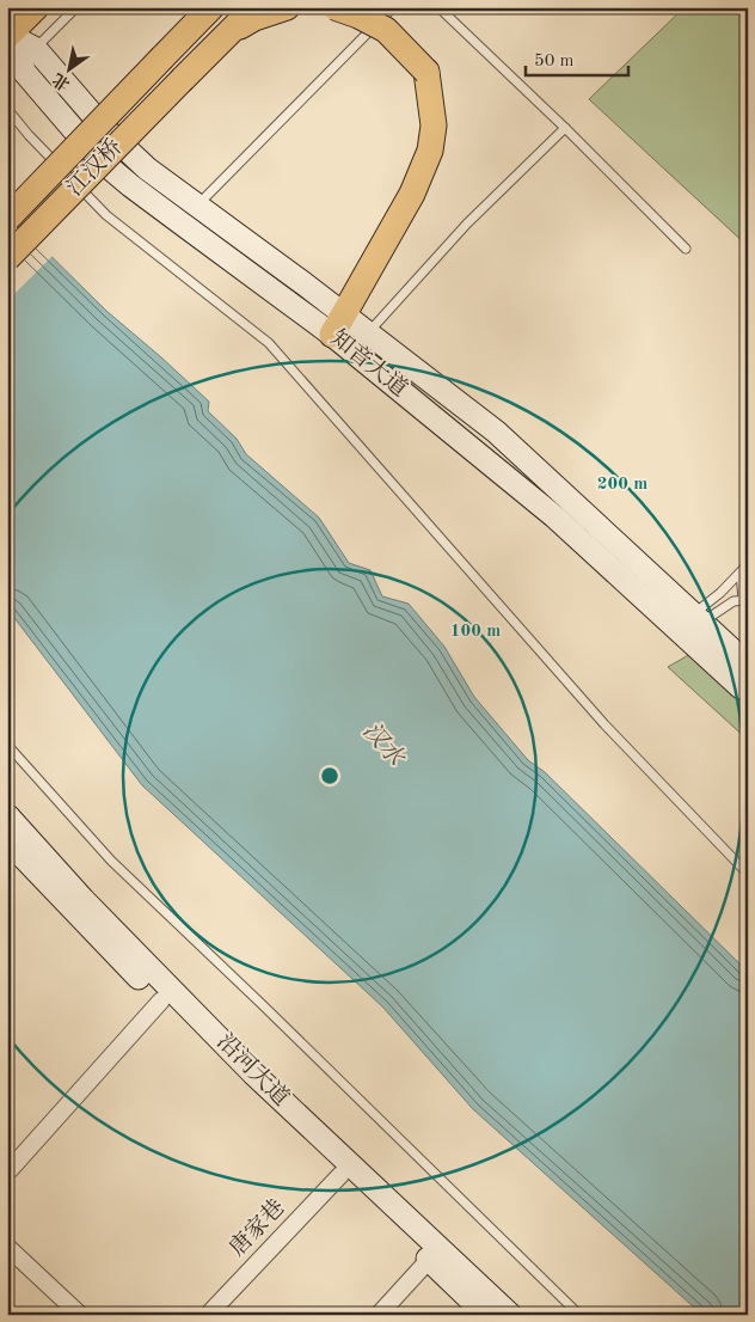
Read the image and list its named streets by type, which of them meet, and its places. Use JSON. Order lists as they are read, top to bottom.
{
  "streets": {
    "main road": ["江汉桥", "知音大道", "沿河大道"],
    "street": ["唐家巷"]
  },
  "crossings": [
    ["沿河大道", "唐家巷"]
  ],
  "water": ["汉水"],
  "scale_bar": "50 m",
  "north": "bottom left",
  "rings": ["200 m", "100 m"]
}
